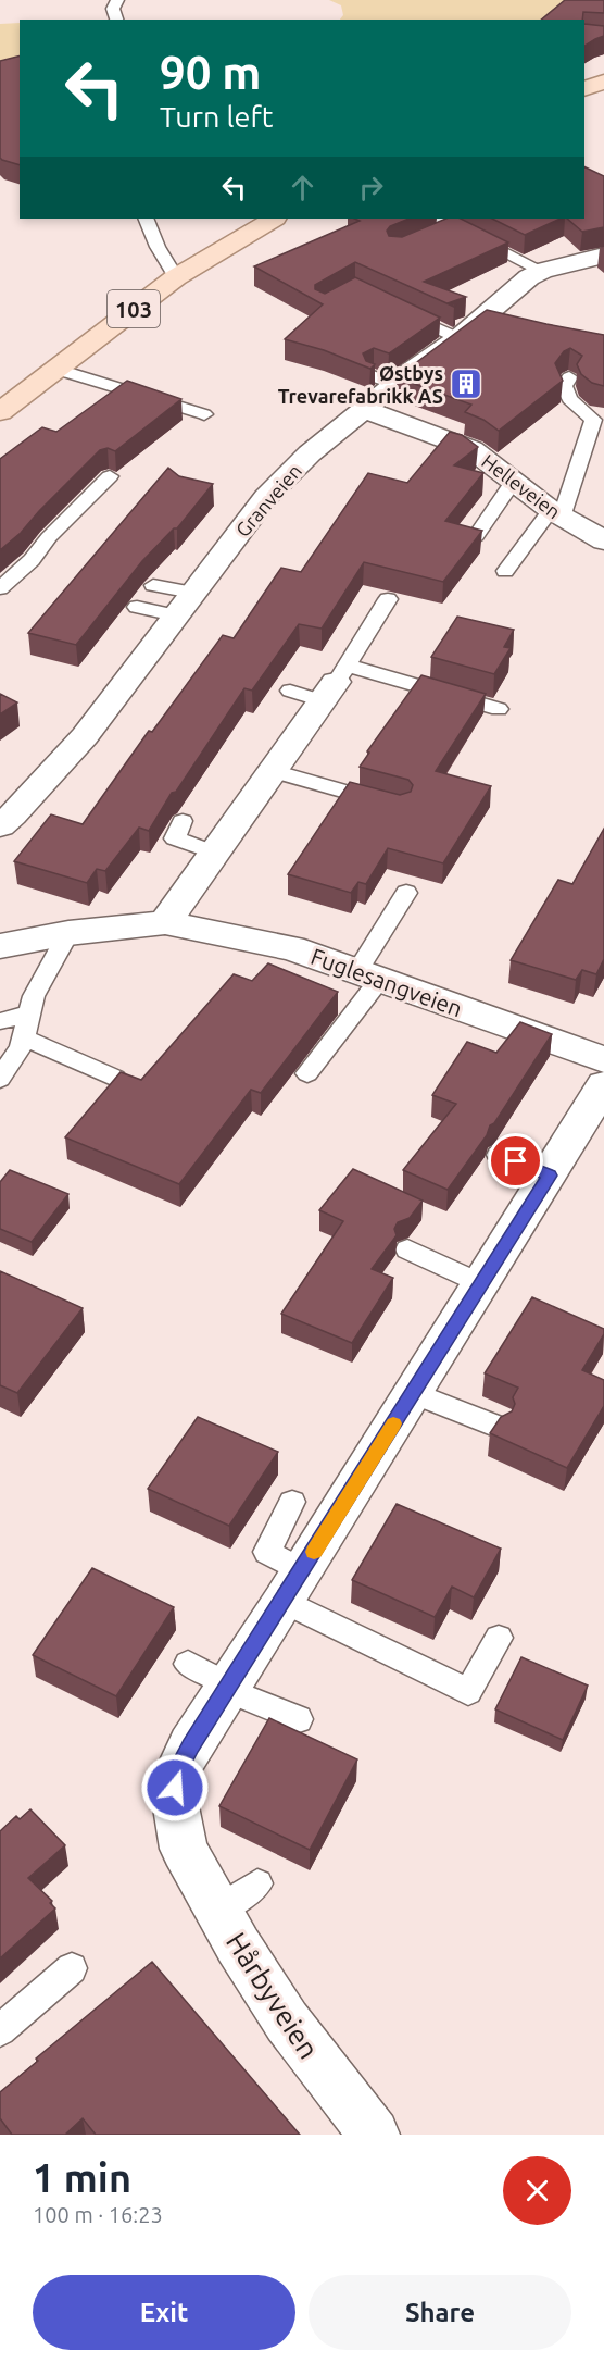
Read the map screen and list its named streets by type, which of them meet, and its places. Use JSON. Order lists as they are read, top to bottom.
{
  "streets": {
    "main road": ["103"],
    "street": [
      "Helleveien",
      "Granveien",
      "Fuglesangveien",
      "Hårbyveien"
    ]
  },
  "crossings": [
    ["Helleveien", "Granveien"]
  ],
  "places": {
    "building": ["Østbys Trevarefabrikk AS"]
  },
  "page": {
    "turn": ["90 m", "Turn left"],
    "heading": ["1 min", "100 m · 16:23"],
    "buttons": ["Exit", "Share"]
  }
}
